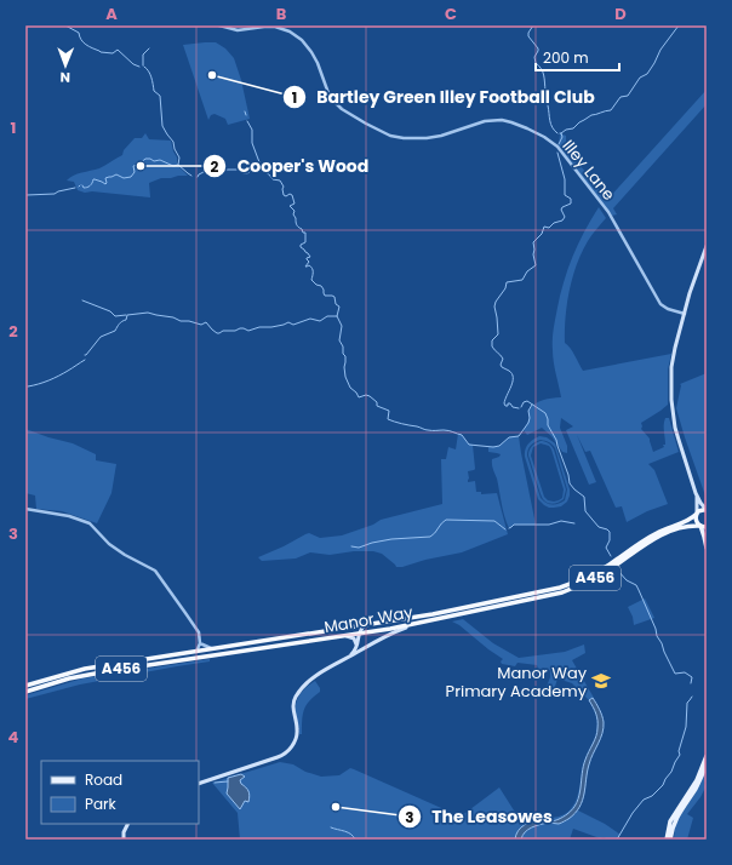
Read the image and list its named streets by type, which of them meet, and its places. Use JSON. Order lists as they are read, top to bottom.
{
  "streets": {
    "highway": ["A456", "Manor Way"],
    "street": ["Illey Lane"]
  },
  "crossings": [
    ["A456", "Manor Way"]
  ],
  "places": {
    "other": ["Bartley Green Illey Football Club", "Cooper's Wood", "The Leasowes"],
    "school or university": ["Manor Way Primary Academy"]
  },
  "legend": ["Road", "Park"],
  "scale_bar": "200 m",
  "north": "bottom",
  "grid": {
    "columns": [
      "A",
      "B",
      "C",
      "D"
    ],
    "rows": [
      "1",
      "2",
      "3",
      "4"
    ]
  }
}
